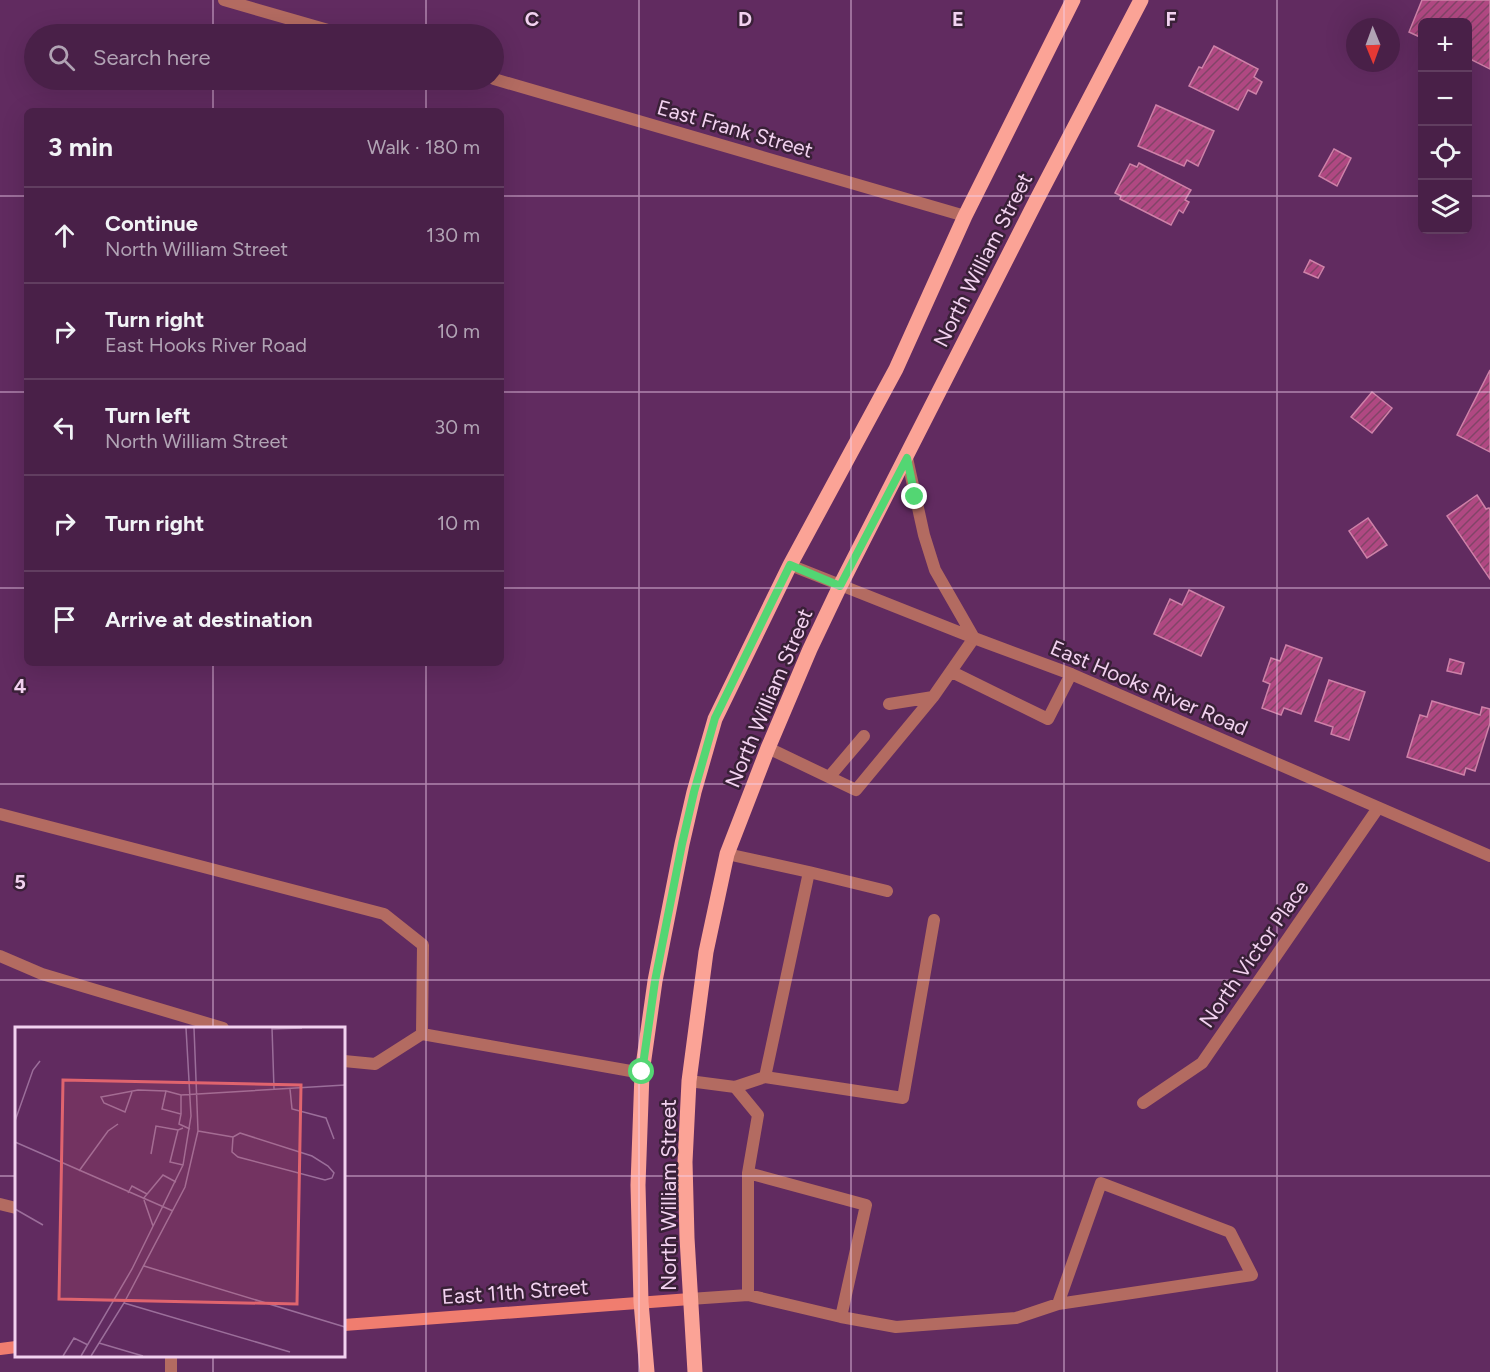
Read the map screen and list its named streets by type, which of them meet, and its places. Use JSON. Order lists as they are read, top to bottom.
{
  "streets": {
    "main road": ["North William Street"],
    "street": [
      "East Frank Street",
      "East Hooks River Road",
      "North Victor Place",
      "East 11th Street"
    ]
  },
  "crossings": [
    ["East Frank Street", "North William Street"],
    ["North William Street", "East Hooks River Road"],
    ["North William Street", "East 11th Street"],
    ["East Hooks River Road", "North Victor Place"]
  ],
  "north": "bottom",
  "page": {
    "map_buttons": ["+", "−"],
    "search": "Search here",
    "heading": ["3 min", "Walk · 180 m"],
    "list": [
      ["Continue", "North William Street", "130 m"],
      ["Turn right", "East Hooks River Road", "10 m"],
      ["Turn left", "North William Street", "30 m"],
      ["Turn right", "10 m"],
      "Arrive at destination"
    ]
  },
  "grid": {
    "columns": [
      "C",
      "D",
      "E",
      "F"
    ],
    "rows": ["4", "5"]
  }
}
